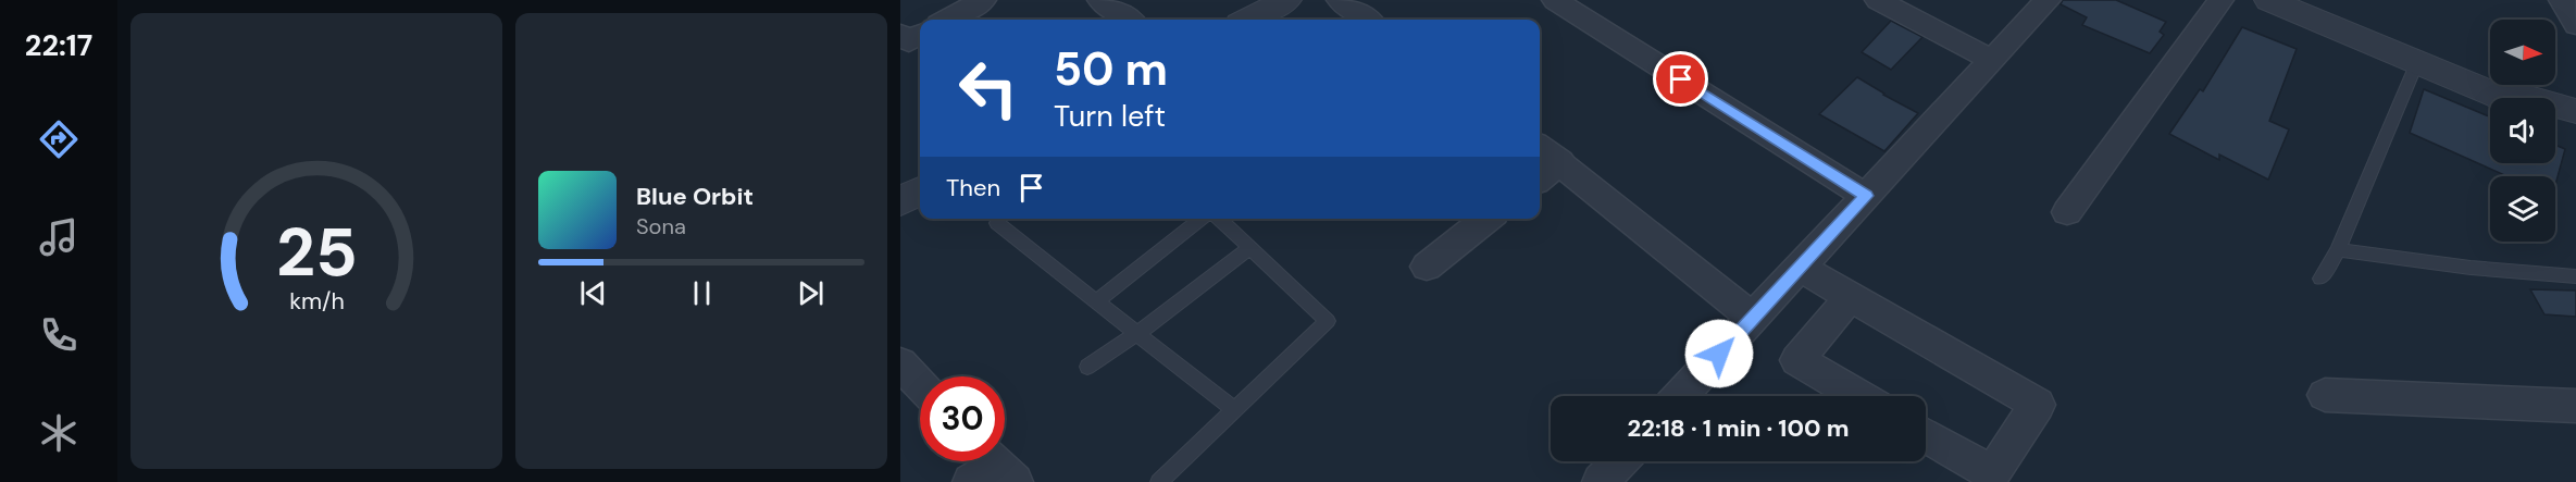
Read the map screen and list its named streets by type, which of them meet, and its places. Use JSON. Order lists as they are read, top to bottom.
{
  "north": "right",
  "page": {
    "tabs": "22:17",
    "turn": ["50 m", "Turn left"],
    "then": "Then",
    "song": ["Blue Orbit", "Sona"],
    "limit": "30",
    "trip": "22:18 · 1 min · 100 m",
    "gauge": ["25", "km/h"]
  }
}
